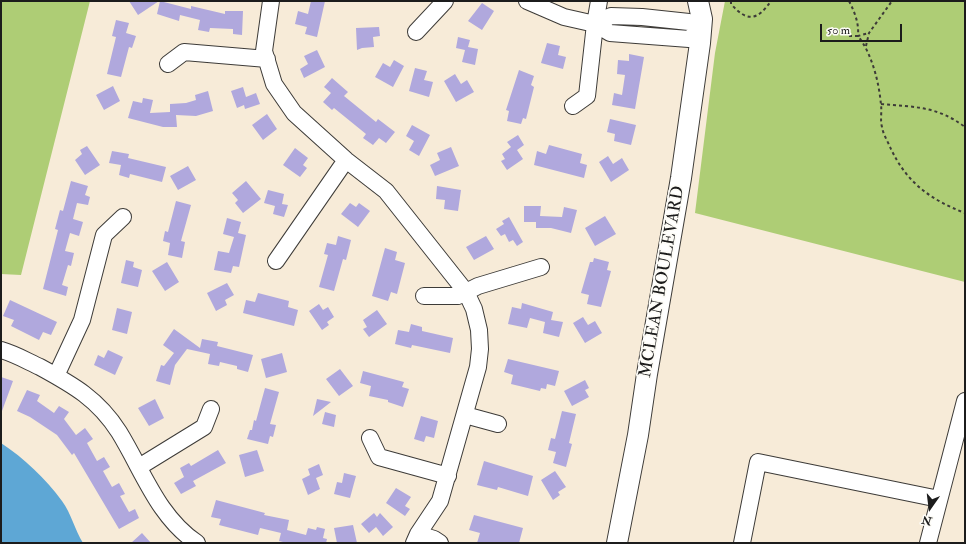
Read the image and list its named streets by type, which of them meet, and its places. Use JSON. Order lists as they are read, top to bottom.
{
  "streets": {
    "main road": ["MCLEAN BOULEVARD"]
  },
  "scale_bar": "50 m",
  "north": "bottom"
}
